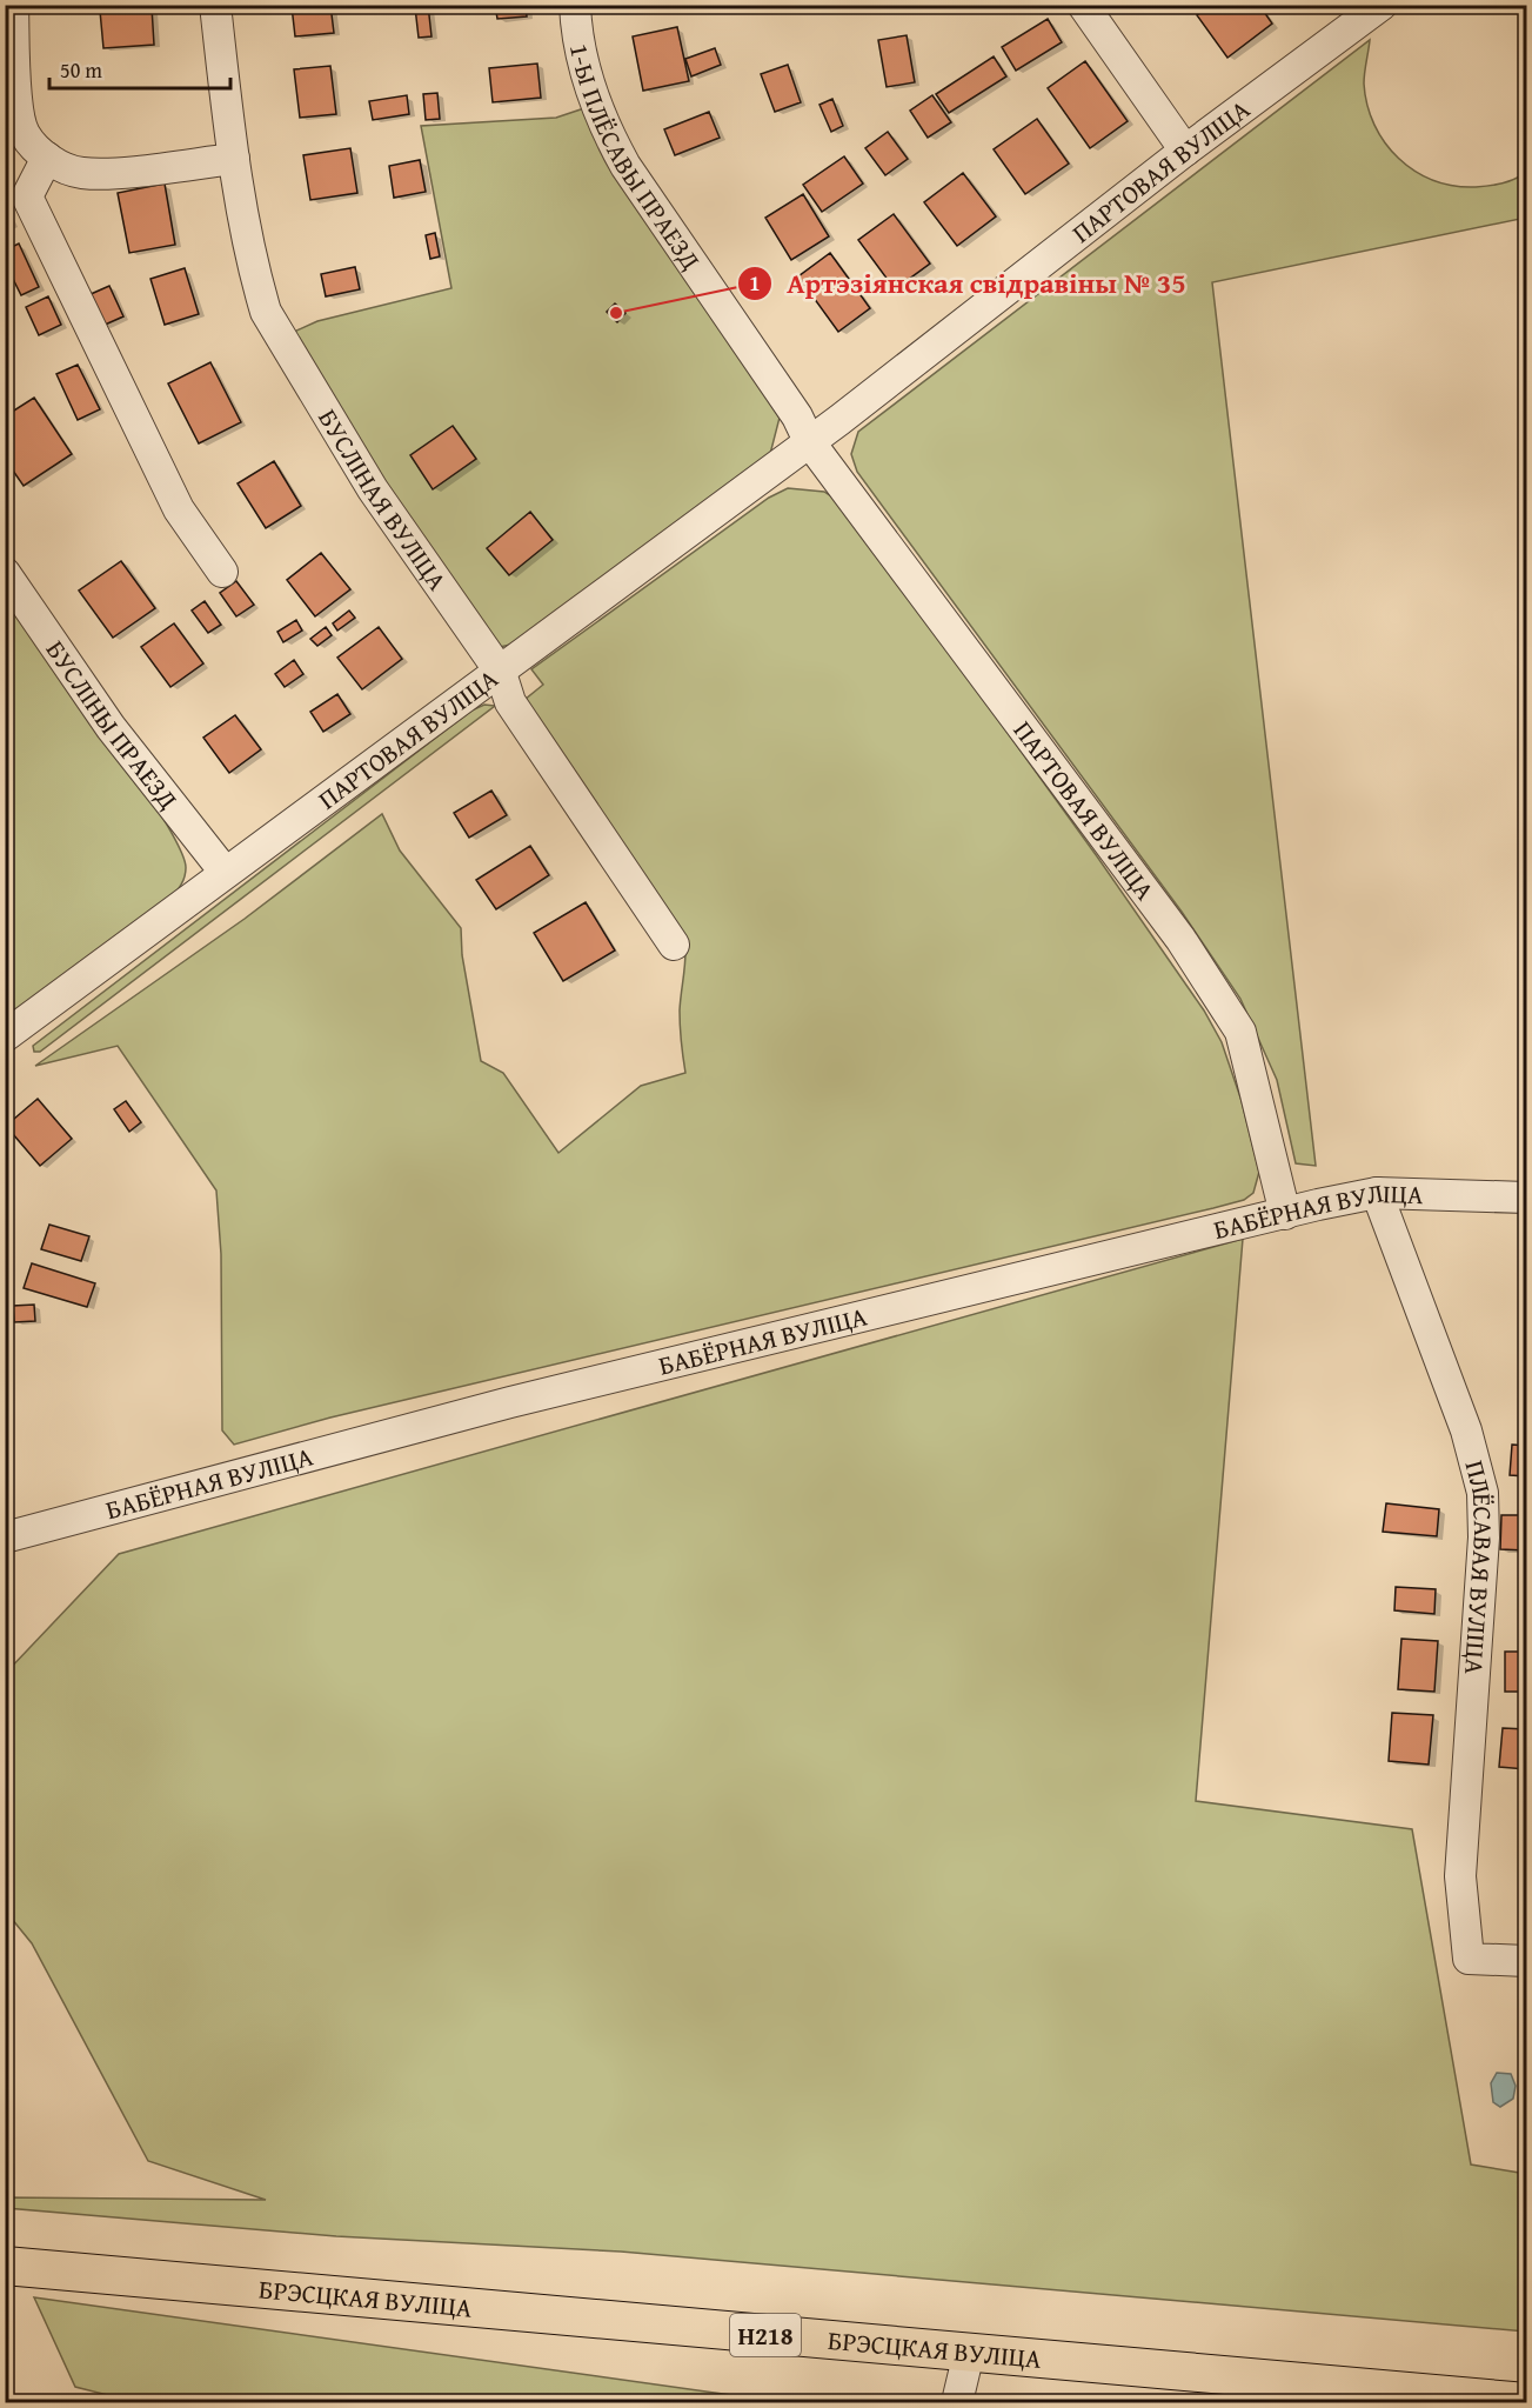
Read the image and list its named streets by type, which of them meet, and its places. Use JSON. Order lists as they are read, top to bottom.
{
  "streets": {
    "main road": ["БРЭСЦКАЯ ВУЛІЦА", "Н218"],
    "street": [
      "1-Ы ПЛЁСАВЫ ПРАЕЗД",
      "ПАРТОВАЯ ВУЛІЦА",
      "БУСЛІНАЯ ВУЛІЦА",
      "БУСЛІНЫ ПРАЕЗД",
      "БАБЁРНАЯ ВУЛІЦА",
      "ПЛЁСАВАЯ ВУЛІЦА"
    ]
  },
  "crossings": [
    ["1-Ы ПЛЁСАВЫ ПРАЕЗД", "ПАРТОВАЯ ВУЛІЦА"],
    ["ПАРТОВАЯ ВУЛІЦА", "БУСЛІНАЯ ВУЛІЦА"],
    ["ПАРТОВАЯ ВУЛІЦА", "БУСЛІНЫ ПРАЕЗД"],
    ["ПАРТОВАЯ ВУЛІЦА", "БАБЁРНАЯ ВУЛІЦА"],
    ["БАБЁРНАЯ ВУЛІЦА", "ПЛЁСАВАЯ ВУЛІЦА"]
  ],
  "places": ["Артэзіянская свідравіны № 35"],
  "scale_bar": "50 m"
}
